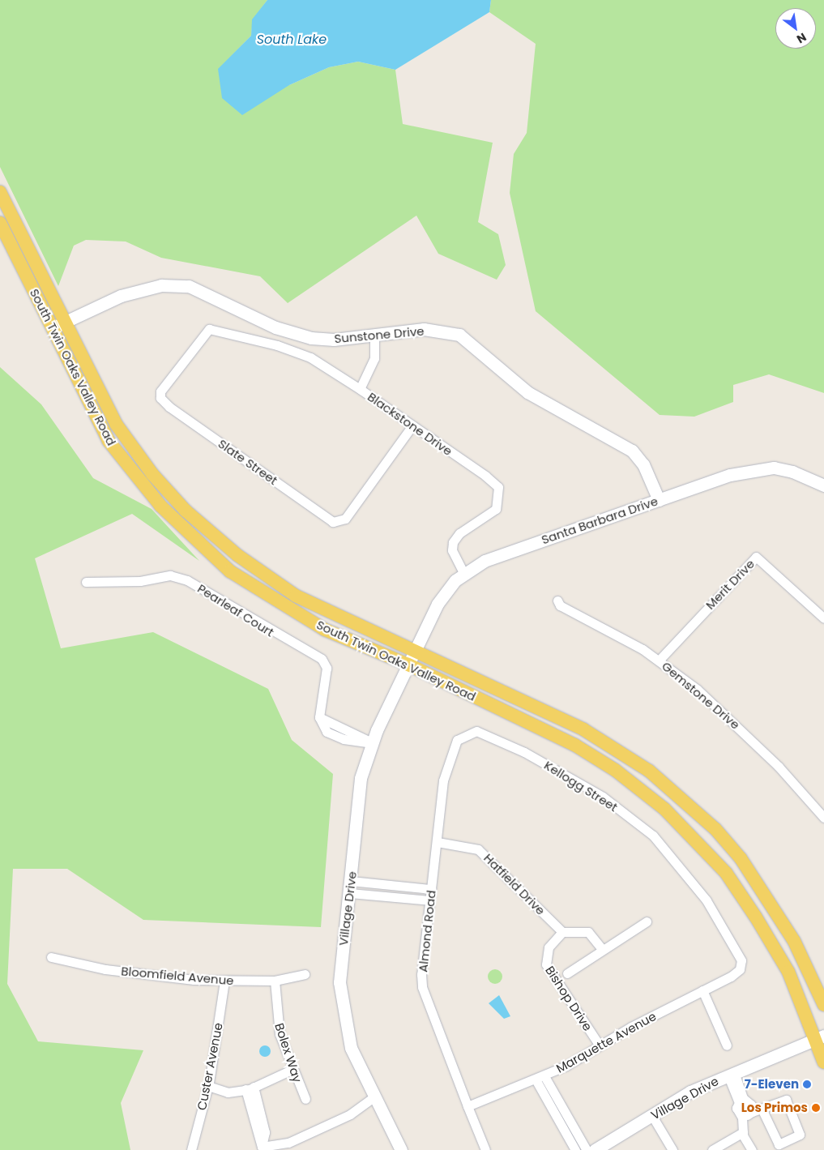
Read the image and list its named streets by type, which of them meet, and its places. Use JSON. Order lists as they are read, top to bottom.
{
  "streets": {
    "main road": ["South Twin Oaks Valley Road"],
    "street": [
      "Sunstone Drive",
      "Blackstone Drive",
      "Slate Street",
      "Santa Barbara Drive",
      "Merit Drive",
      "Pearleaf Court",
      "Gemstone Drive",
      "Kellogg Street",
      "Hatfield Drive",
      "Village Drive",
      "Almond Road",
      "Bloomfield Avenue",
      "Bishop Drive",
      "Marquette Avenue",
      "Bolex Way",
      "Custer Avenue"
    ]
  },
  "crossings": [
    ["Sunstone Drive", "South Twin Oaks Valley Road"],
    ["Sunstone Drive", "Santa Barbara Drive"],
    ["South Twin Oaks Valley Road", "Santa Barbara Drive"],
    ["South Twin Oaks Valley Road", "Village Drive"],
    ["Blackstone Drive", "Slate Street"],
    ["Blackstone Drive", "Santa Barbara Drive"],
    ["Santa Barbara Drive", "Village Drive"],
    ["Merit Drive", "Gemstone Drive"],
    ["Kellogg Street", "Almond Road"],
    ["Kellogg Street", "Marquette Avenue"],
    ["Hatfield Drive", "Almond Road"],
    ["Hatfield Drive", "Bishop Drive"],
    ["Almond Road", "Marquette Avenue"],
    ["Bloomfield Avenue", "Bolex Way"],
    ["Bloomfield Avenue", "Custer Avenue"],
    ["Bishop Drive", "Marquette Avenue"]
  ],
  "water": ["South Lake"],
  "places": ["7-Eleven", "Los Primos"],
  "north": "bottom right"
}
